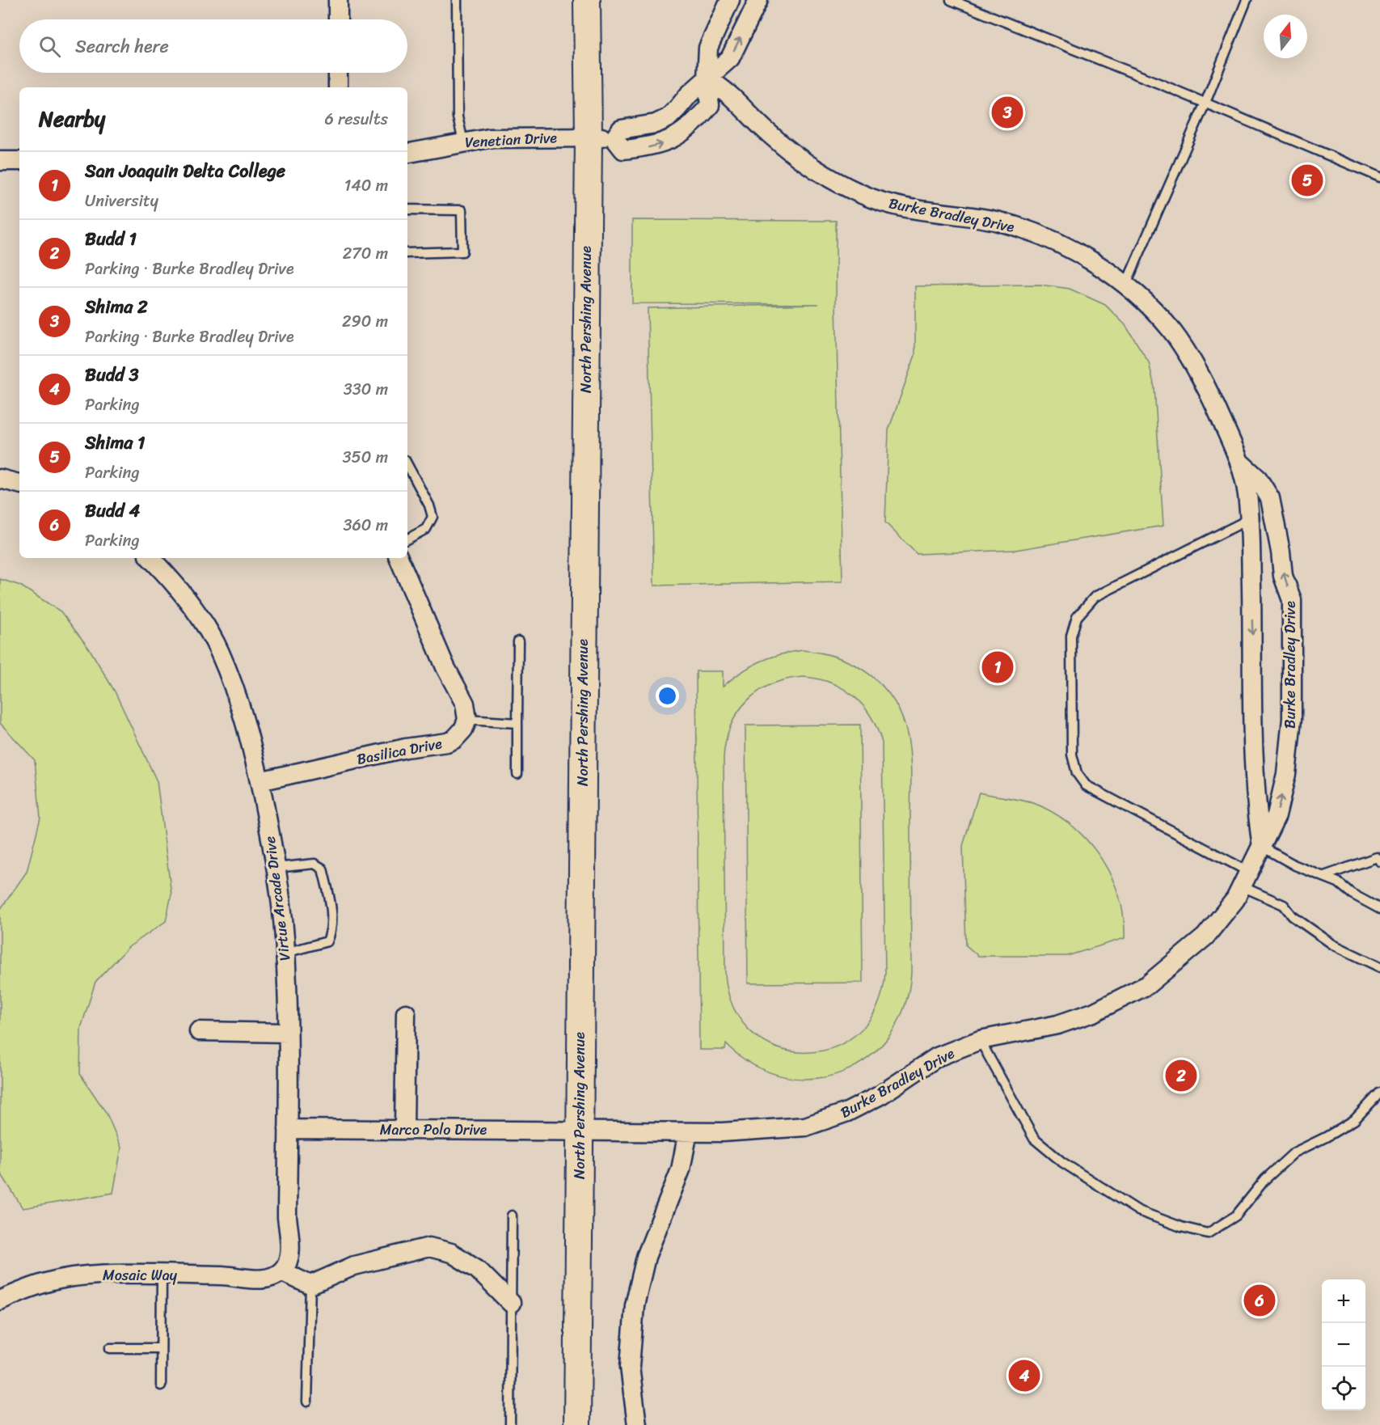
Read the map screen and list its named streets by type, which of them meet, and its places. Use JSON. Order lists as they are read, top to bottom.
{
  "streets": {
    "main road": ["North Pershing Avenue"],
    "street": [
      "Venetian Drive",
      "Burke Bradley Drive",
      "Basilica Drive",
      "Virtue Arcade Drive",
      "Marco Polo Drive",
      "Mosaic Way"
    ]
  },
  "crossings": [
    ["Venetian Drive", "Burke Bradley Drive"],
    ["Venetian Drive", "North Pershing Avenue"],
    ["Burke Bradley Drive", "North Pershing Avenue"],
    ["Burke Bradley Drive", "Marco Polo Drive"],
    ["North Pershing Avenue", "Marco Polo Drive"],
    ["Basilica Drive", "Virtue Arcade Drive"],
    ["Virtue Arcade Drive", "Marco Polo Drive"],
    ["Virtue Arcade Drive", "Mosaic Way"]
  ],
  "north": "top",
  "page": {
    "search": "Search here",
    "heading": ["Nearby", "6 results"],
    "pins": [
      "3",
      "5",
      "1",
      "2",
      "6",
      "4"
    ],
    "list": [
      {
        "mark": "1",
        "name": "San Joaquin Delta College",
        "note": "University",
        "value": "140 m"
      },
      {
        "mark": "2",
        "name": "Budd 1",
        "note": "Parking · Burke Bradley Drive",
        "value": "270 m"
      },
      {
        "mark": "3",
        "name": "Shima 2",
        "note": "Parking · Burke Bradley Drive",
        "value": "290 m"
      },
      {
        "mark": "4",
        "name": "Budd 3",
        "note": "Parking",
        "value": "330 m"
      },
      {
        "mark": "5",
        "name": "Shima 1",
        "note": "Parking",
        "value": "350 m"
      },
      {
        "mark": "6",
        "name": "Budd 4",
        "note": "Parking",
        "value": "360 m"
      }
    ],
    "map_buttons": ["+", "−"]
  }
}
